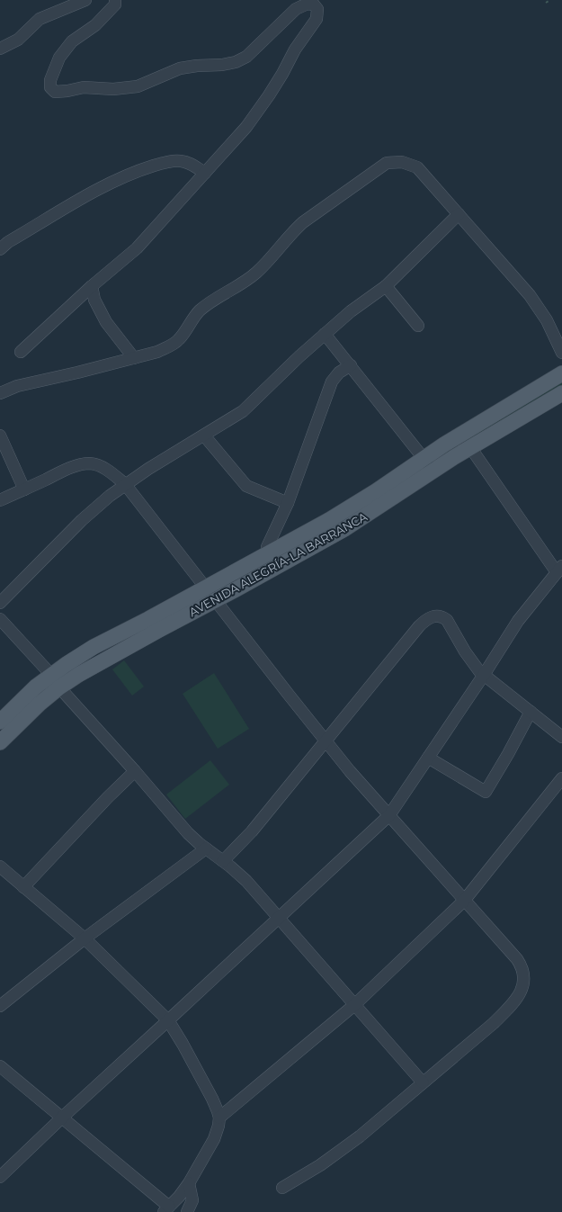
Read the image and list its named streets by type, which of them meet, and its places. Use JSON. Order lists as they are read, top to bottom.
{
  "streets": {
    "main road": ["AVENIDA ALEGRÍA-LA BARRANCA"]
  }
}
